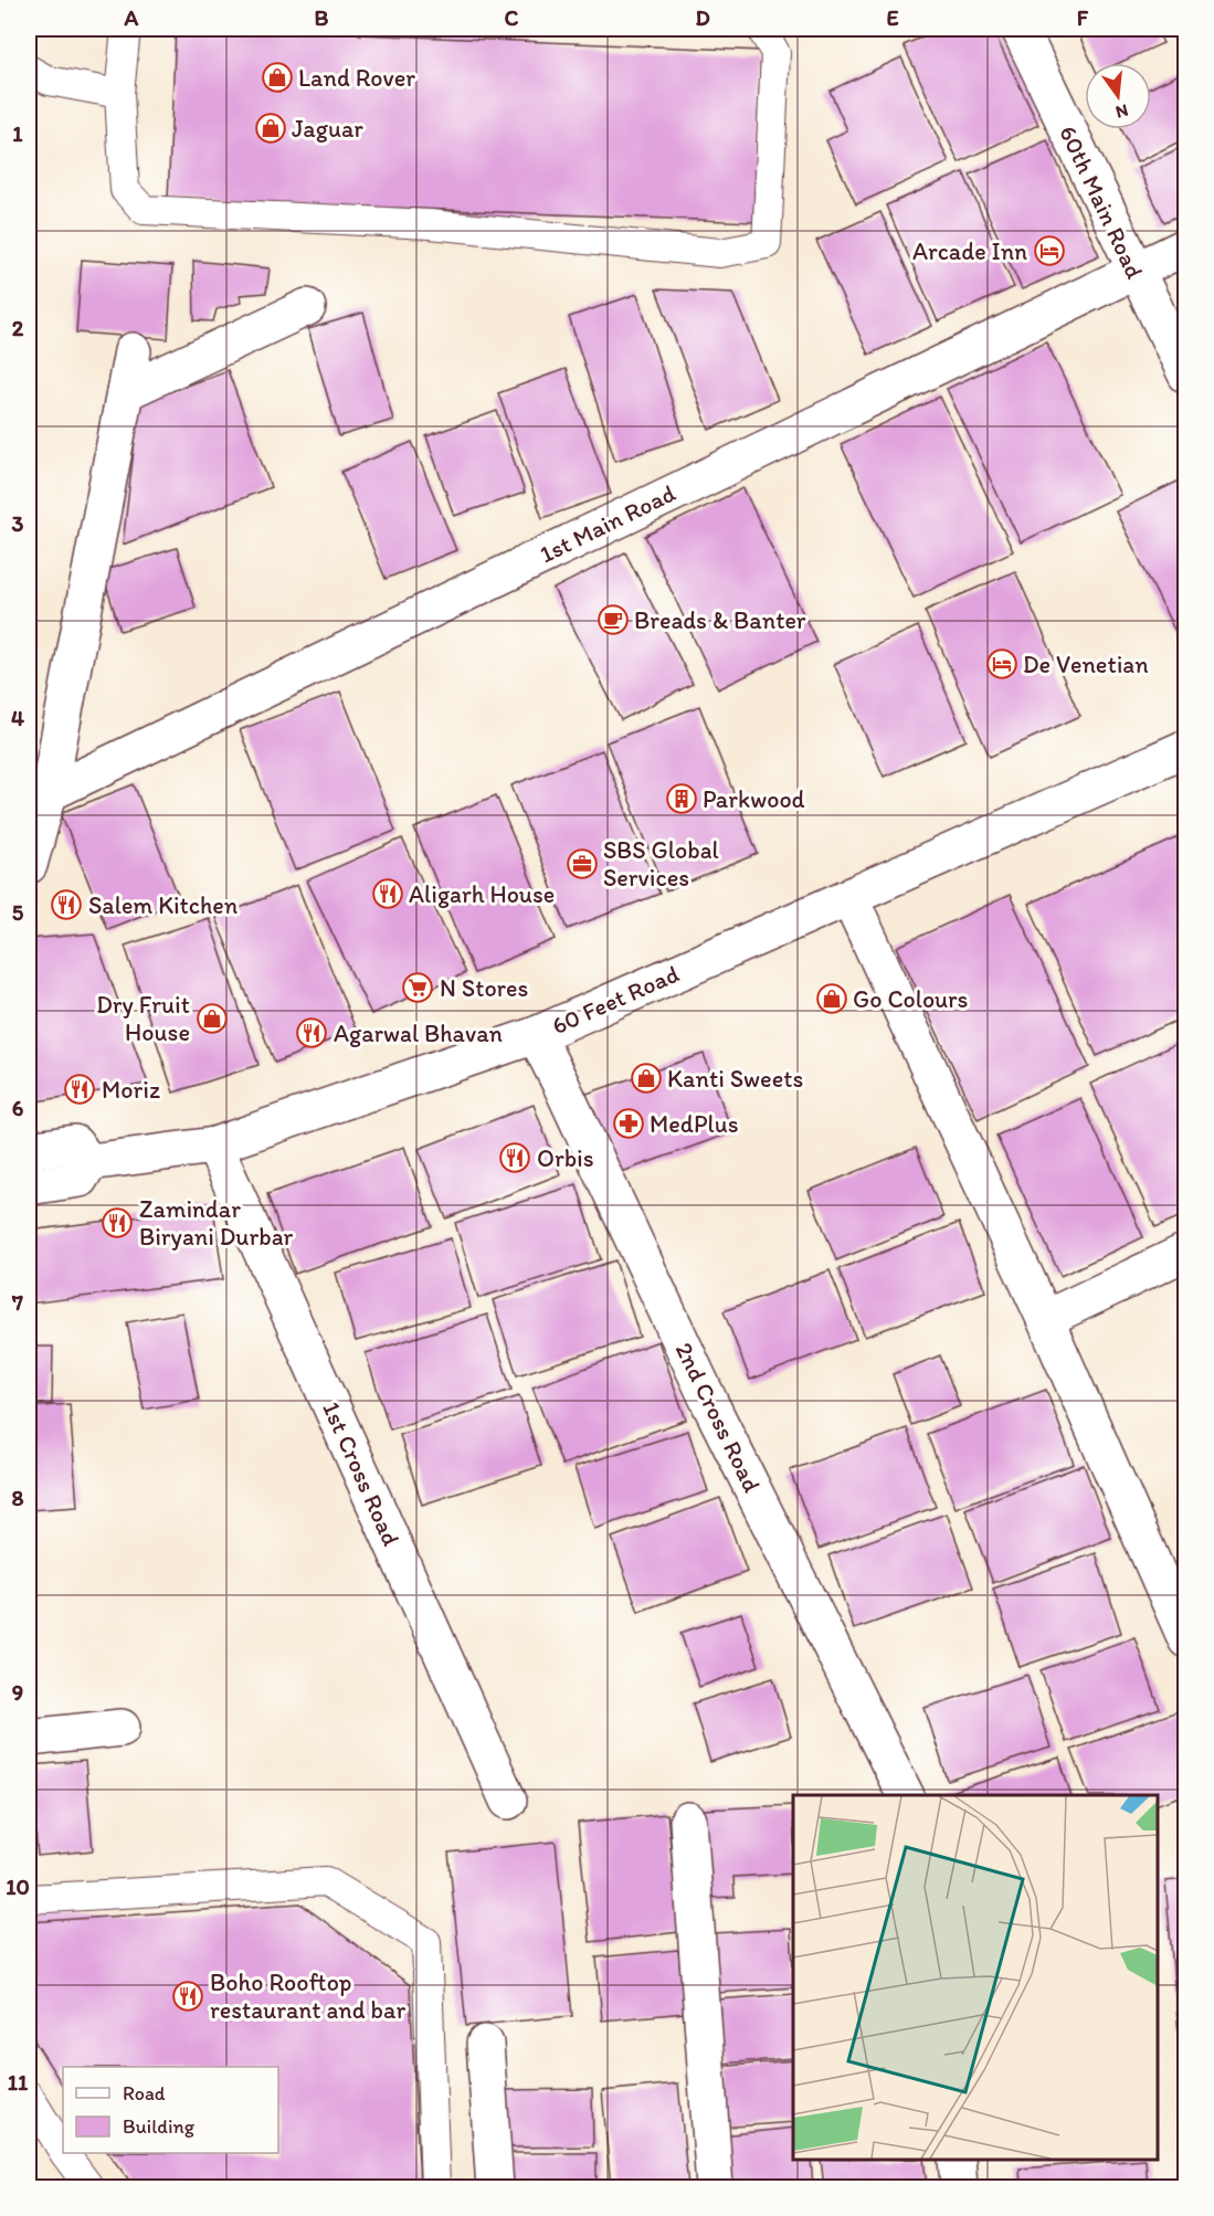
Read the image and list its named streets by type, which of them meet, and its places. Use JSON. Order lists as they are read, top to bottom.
{
  "streets": {
    "street": [
      "60th Main Road",
      "1st Main Road",
      "60 Feet Road",
      "2nd Cross Road",
      "1st Cross Road"
    ]
  },
  "crossings": [
    ["60th Main Road", "1st Main Road"],
    ["60 Feet Road", "2nd Cross Road"],
    ["60 Feet Road", "1st Cross Road"]
  ],
  "places": {
    "shop": [
      "Land Rover",
      "Jaguar",
      "Go Colours",
      "Dry Fruit House",
      "Kanti Sweets"
    ],
    "hotel": ["Arcade Inn", "De Venetian"],
    "cafe": ["Breads & Banter"],
    "building": ["Parkwood"],
    "office": ["SBS Global Services"],
    "restaurant": [
      "Aligarh House",
      "Salem Kitchen",
      "Agarwal Bhavan",
      "Moriz",
      "Orbis",
      "Zamindar Biryani Durbar",
      "Boho Rooftop restaurant and bar"
    ],
    "supermarket": ["N Stores"],
    "pharmacy": ["MedPlus"]
  },
  "legend": ["Road", "Building"],
  "north": "bottom",
  "grid": {
    "columns": [
      "A",
      "B",
      "C",
      "D",
      "E",
      "F"
    ],
    "rows": [
      "1",
      "2",
      "3",
      "4",
      "5",
      "6",
      "7",
      "8",
      "9",
      "10",
      "11"
    ]
  }
}
